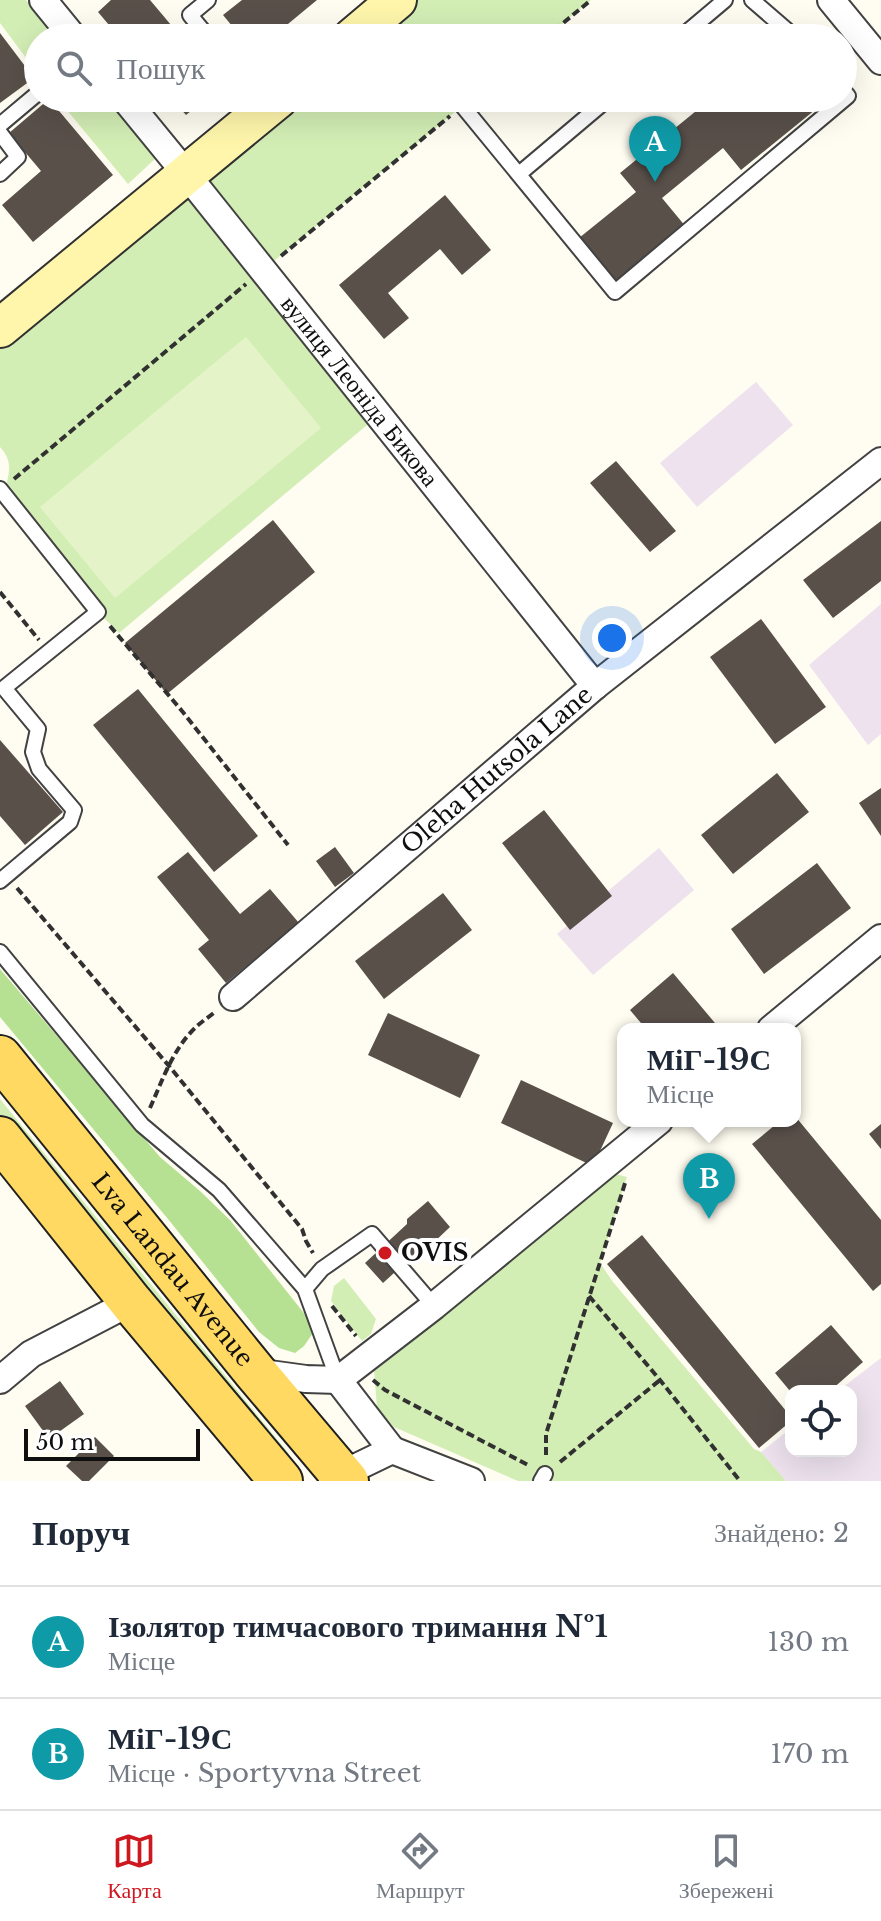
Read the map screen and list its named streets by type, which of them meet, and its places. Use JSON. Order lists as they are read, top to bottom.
{
  "streets": {
    "main road": ["Lva Landau Avenue"],
    "street": ["вулиця Леоніда Бикова", "Oleha Hutsola Lane"]
  },
  "crossings": [
    ["вулиця Леоніда Бикова", "Oleha Hutsola Lane"]
  ],
  "places": ["OVIS"],
  "scale_bar": "50 m",
  "page": {
    "search": "Пошук",
    "pins": ["A", "B"],
    "popup": ["МіГ-19С", "Місце"],
    "scale": "50 m",
    "heading": ["Поруч", "Знайдено: 2"],
    "list": [
      {
        "mark": "A",
        "name": "Ізолятор тимчасового тримання №1",
        "note": "Місце",
        "value": "130 m"
      },
      {
        "mark": "B",
        "name": "МіГ-19С",
        "note": "Місце · Sportyvna Street",
        "value": "170 m"
      }
    ],
    "nav": ["Карта", "Маршрут", "Збережені"]
  }
}
